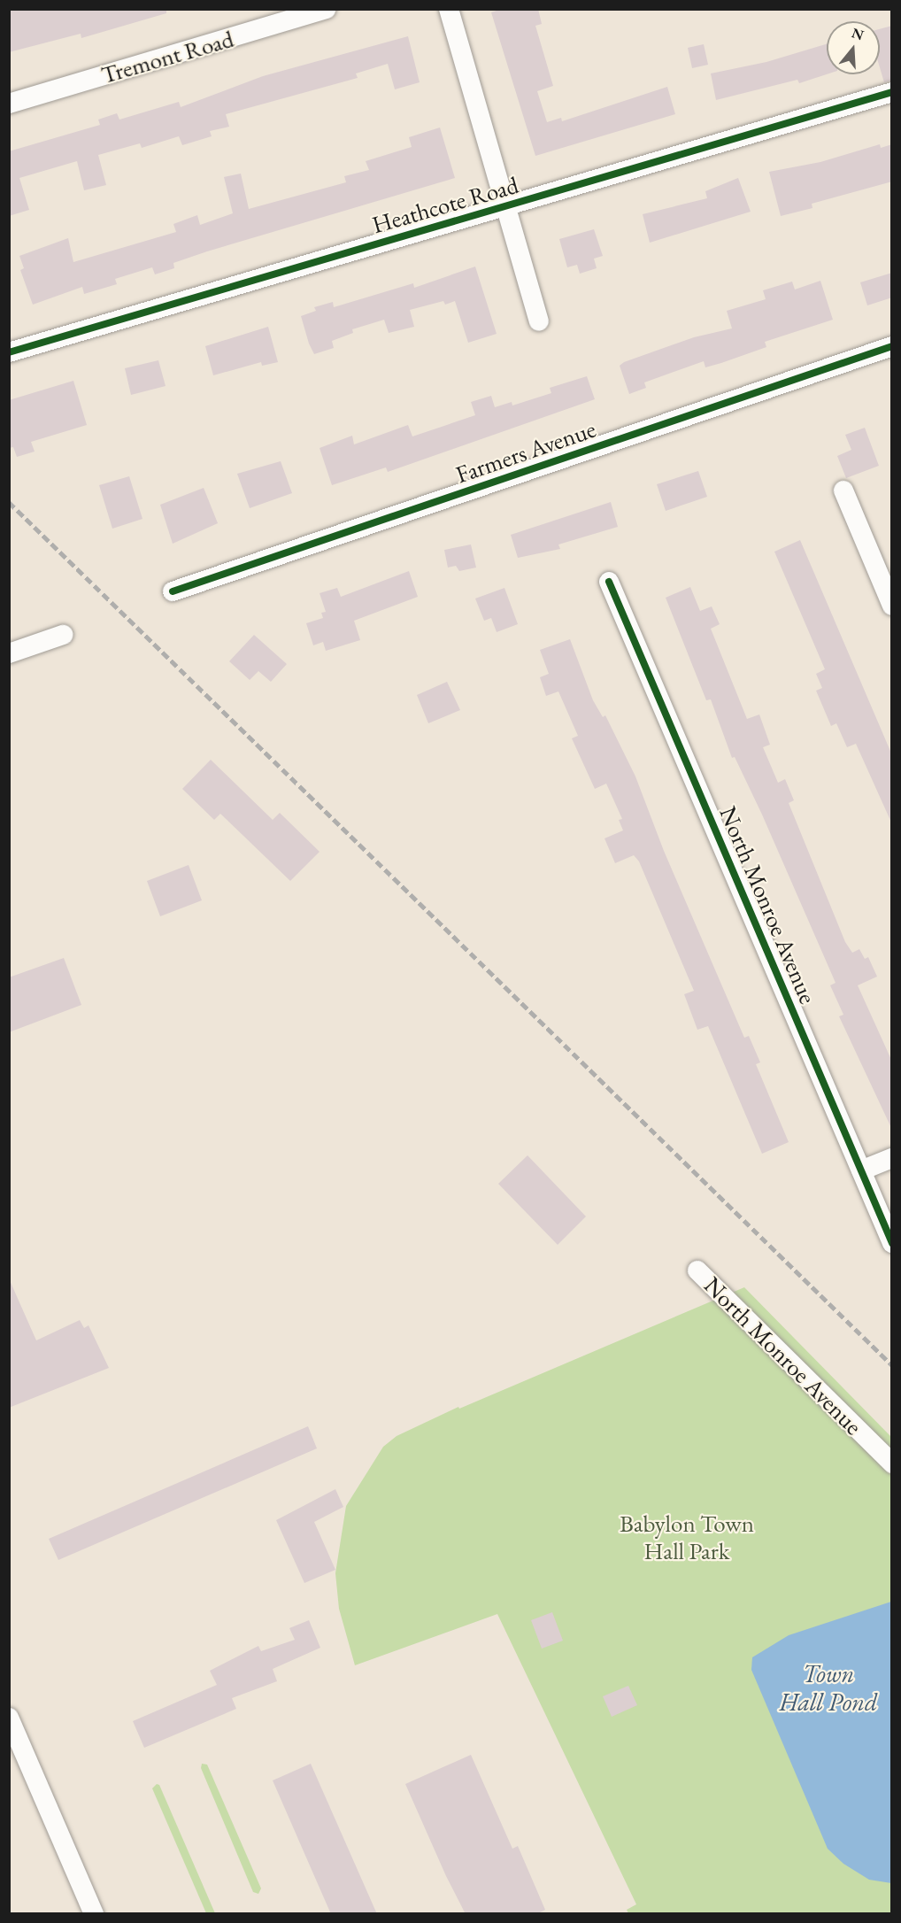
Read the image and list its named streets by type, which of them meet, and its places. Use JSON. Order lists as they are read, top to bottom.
{
  "streets": {
    "street": [
      "Tremont Road",
      "Heathcote Road",
      "Farmers Avenue",
      "North Monroe Avenue"
    ]
  },
  "water": ["Town Hall Pond"],
  "parks": ["Babylon Town Hall Park"],
  "north": "top"
}
